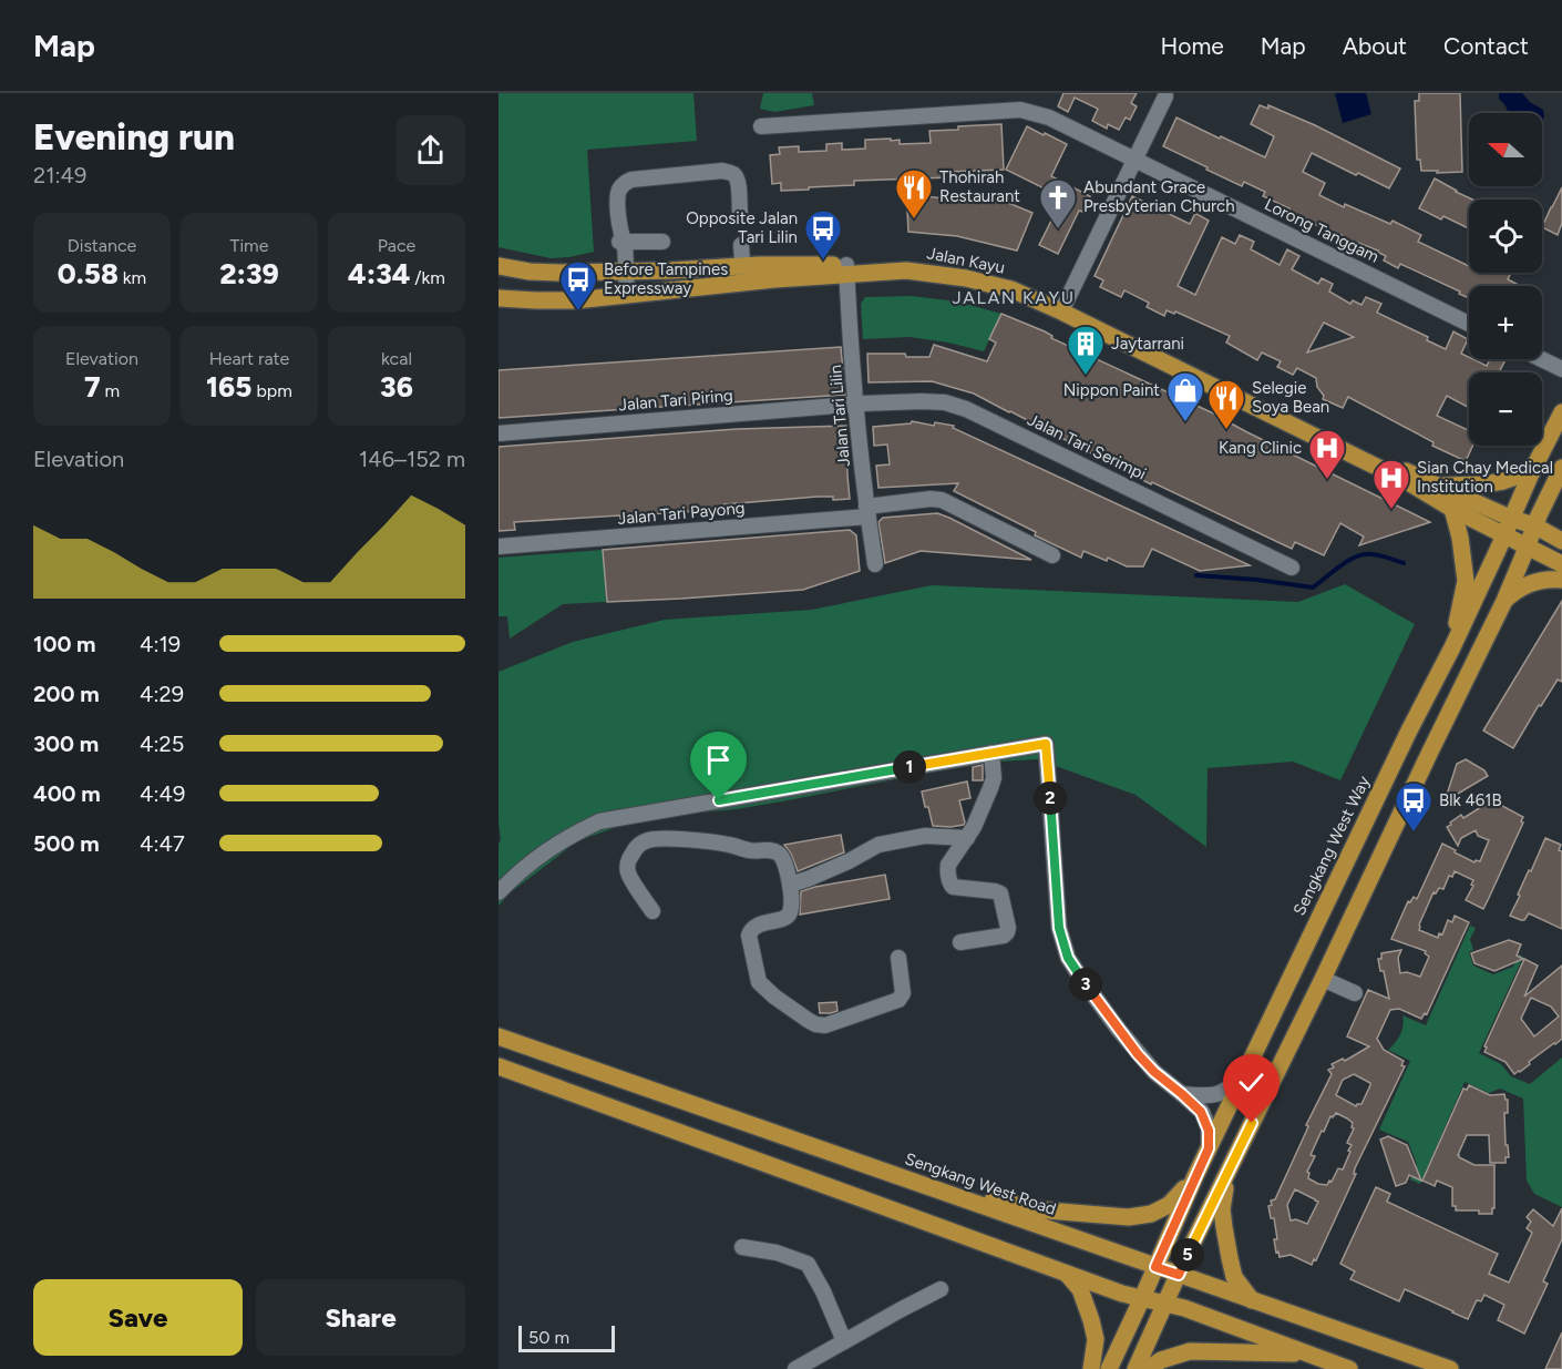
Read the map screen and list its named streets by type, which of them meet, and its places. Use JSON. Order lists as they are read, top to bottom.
{
  "streets": {
    "main road": ["Jalan Kayu", "Sengkang West Way", "Sengkang West Road"],
    "street": [
      "Lorong Tanggam",
      "Jalan Tari Piring",
      "Jalan Tari Lilin",
      "Jalan Tari Serimpi",
      "Jalan Tari Payong"
    ]
  },
  "crossings": [
    ["Jalan Kayu", "Jalan Tari Lilin"],
    ["Jalan Kayu", "Sengkang West Way"],
    ["Jalan Tari Piring", "Jalan Tari Lilin"],
    ["Jalan Tari Piring", "Jalan Tari Serimpi"],
    ["Jalan Tari Lilin", "Jalan Tari Serimpi"],
    ["Jalan Tari Lilin", "Jalan Tari Payong"],
    ["Sengkang West Way", "Sengkang West Road"]
  ],
  "districts": ["JALAN KAYU"],
  "places": {
    "restaurant": ["Thohirah Restaurant", "Selegie Soya Bean"],
    "church": ["Abundant Grace Presbyterian Church"],
    "bus stop": ["Opposite Jalan Tari Lilin", "Before Tampines Expressway", "Blk 461B"],
    "building": ["Jaytarrani"],
    "shop": ["Nippon Paint"],
    "hospital": ["Kang Clinic", "Sian Chay Medical Institution"]
  },
  "scale_bar": "50 m",
  "north": "left",
  "page": {
    "header": "Map",
    "nav": [
      "Home",
      "Map",
      "About",
      "Contact"
    ],
    "heading": ["Evening run", "21:49"],
    "map_buttons": ["+", "−"],
    "stats": [
      ["Distance", "0.58 km"],
      ["Time", "2:39"],
      ["Pace", "4:34 /km"],
      ["Elevation", "7 m"],
      ["Heart rate", "165 bpm"],
      ["kcal", "36"]
    ],
    "chart": ["Elevation", "146–152 m"],
    "list": [
      {
        "name": "100 m",
        "note": "4:19"
      },
      {
        "name": "200 m",
        "note": "4:29"
      },
      {
        "name": "300 m",
        "note": "4:25"
      },
      {
        "name": "400 m",
        "note": "4:49"
      },
      {
        "name": "500 m",
        "note": "4:47"
      }
    ],
    "pins": [
      "1",
      "2",
      "3",
      "5"
    ],
    "buttons": ["Save", "Share"],
    "scale": "50 m"
  }
}
